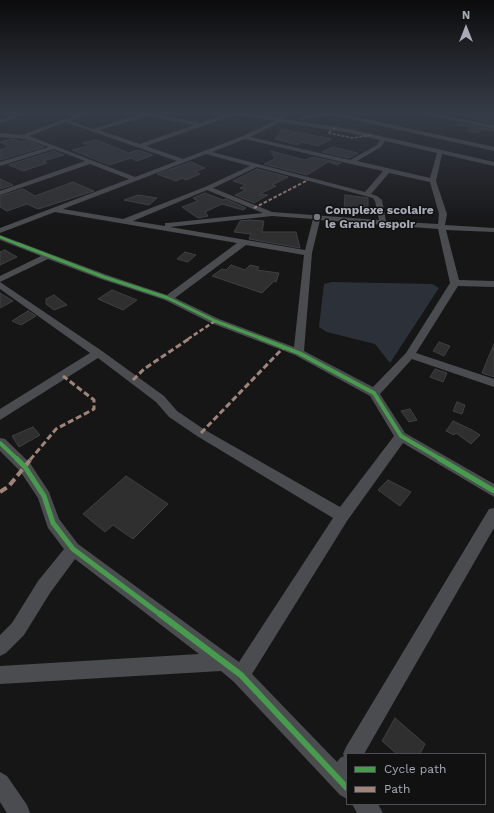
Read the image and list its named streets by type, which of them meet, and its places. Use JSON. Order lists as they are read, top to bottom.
{
  "places": ["Complexe scolaire le Grand espoir"],
  "legend": ["Cycle path", "Path"],
  "north": "top"
}
